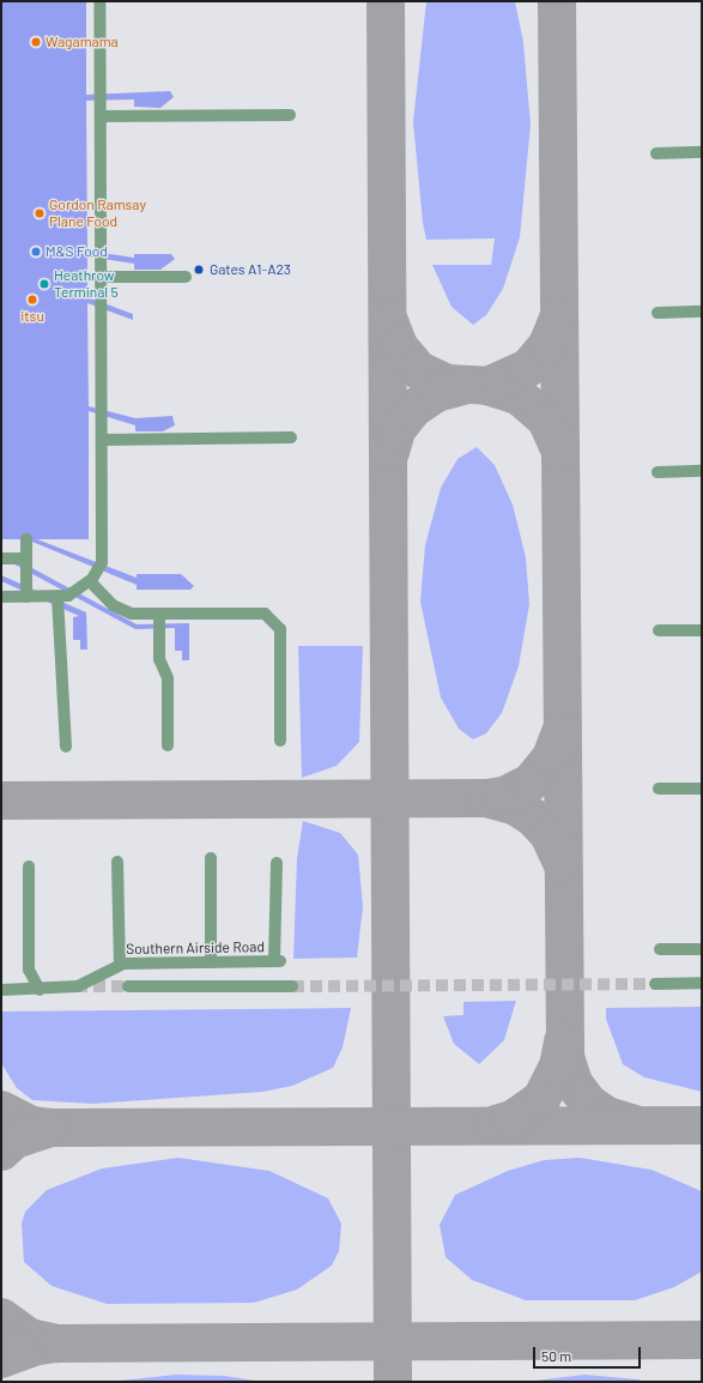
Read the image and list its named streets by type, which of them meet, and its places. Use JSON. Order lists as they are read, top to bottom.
{
  "streets": {
    "street": ["Southern Airside Road"]
  },
  "places": [
    "Wagamama",
    "Gordon Ramsay Plane Food",
    "M&S Food",
    "Gates A1-A23",
    "Heathrow Terminal 5",
    "itsu"
  ],
  "scale_bar": "50 m"
}
